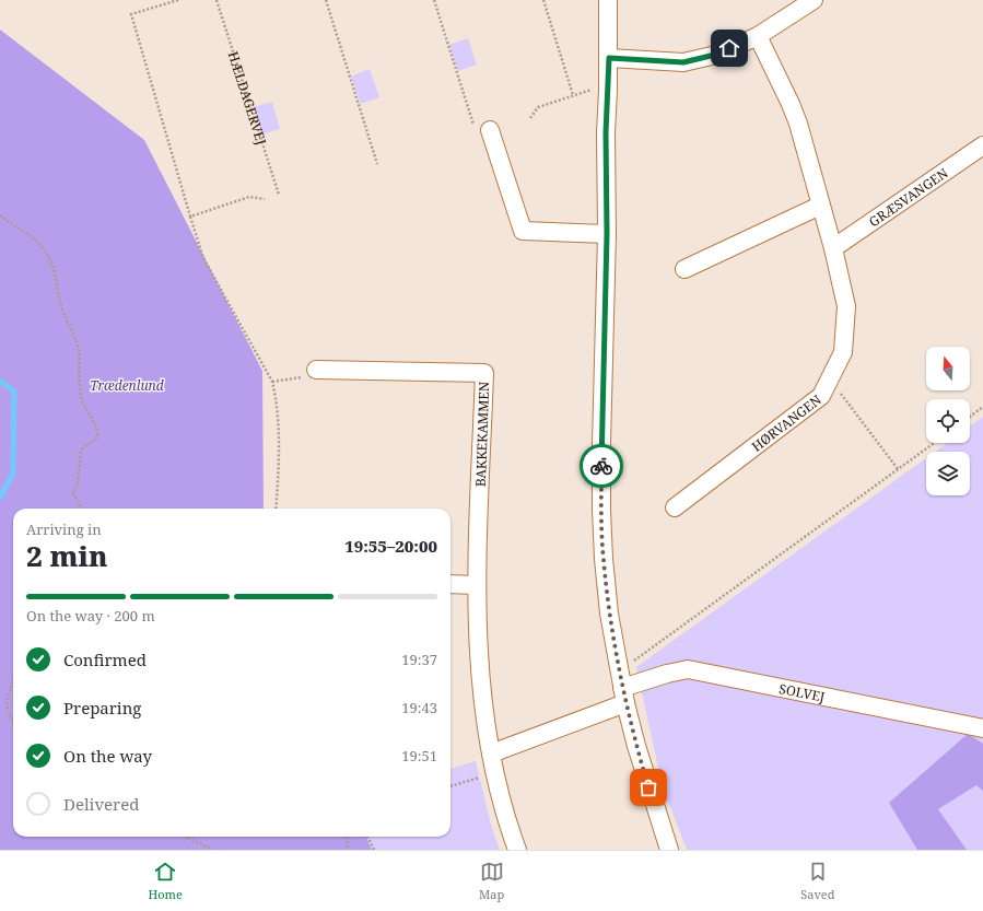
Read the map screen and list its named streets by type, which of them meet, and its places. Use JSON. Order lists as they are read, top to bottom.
{
  "streets": {
    "street": [
      "GRÆSVANGEN",
      "HØRVANGEN",
      "BAKKEKAMMEN",
      "SOLVEJ"
    ],
    "path": ["HÆLDAGERVEJ"]
  },
  "crossings": [
    ["GRÆSVANGEN", "HØRVANGEN"]
  ],
  "parks": ["Trædenlund"],
  "north": "top",
  "page": {
    "heading": ["2 min", "Arriving in", "19:55–20:00"],
    "bar": "On the way · 200 m",
    "list": [
      ["Confirmed", "19:37"],
      ["Preparing", "19:43"],
      ["On the way", "19:51"],
      "Delivered"
    ],
    "tabs": ["Home", "Map", "Saved"]
  }
}
